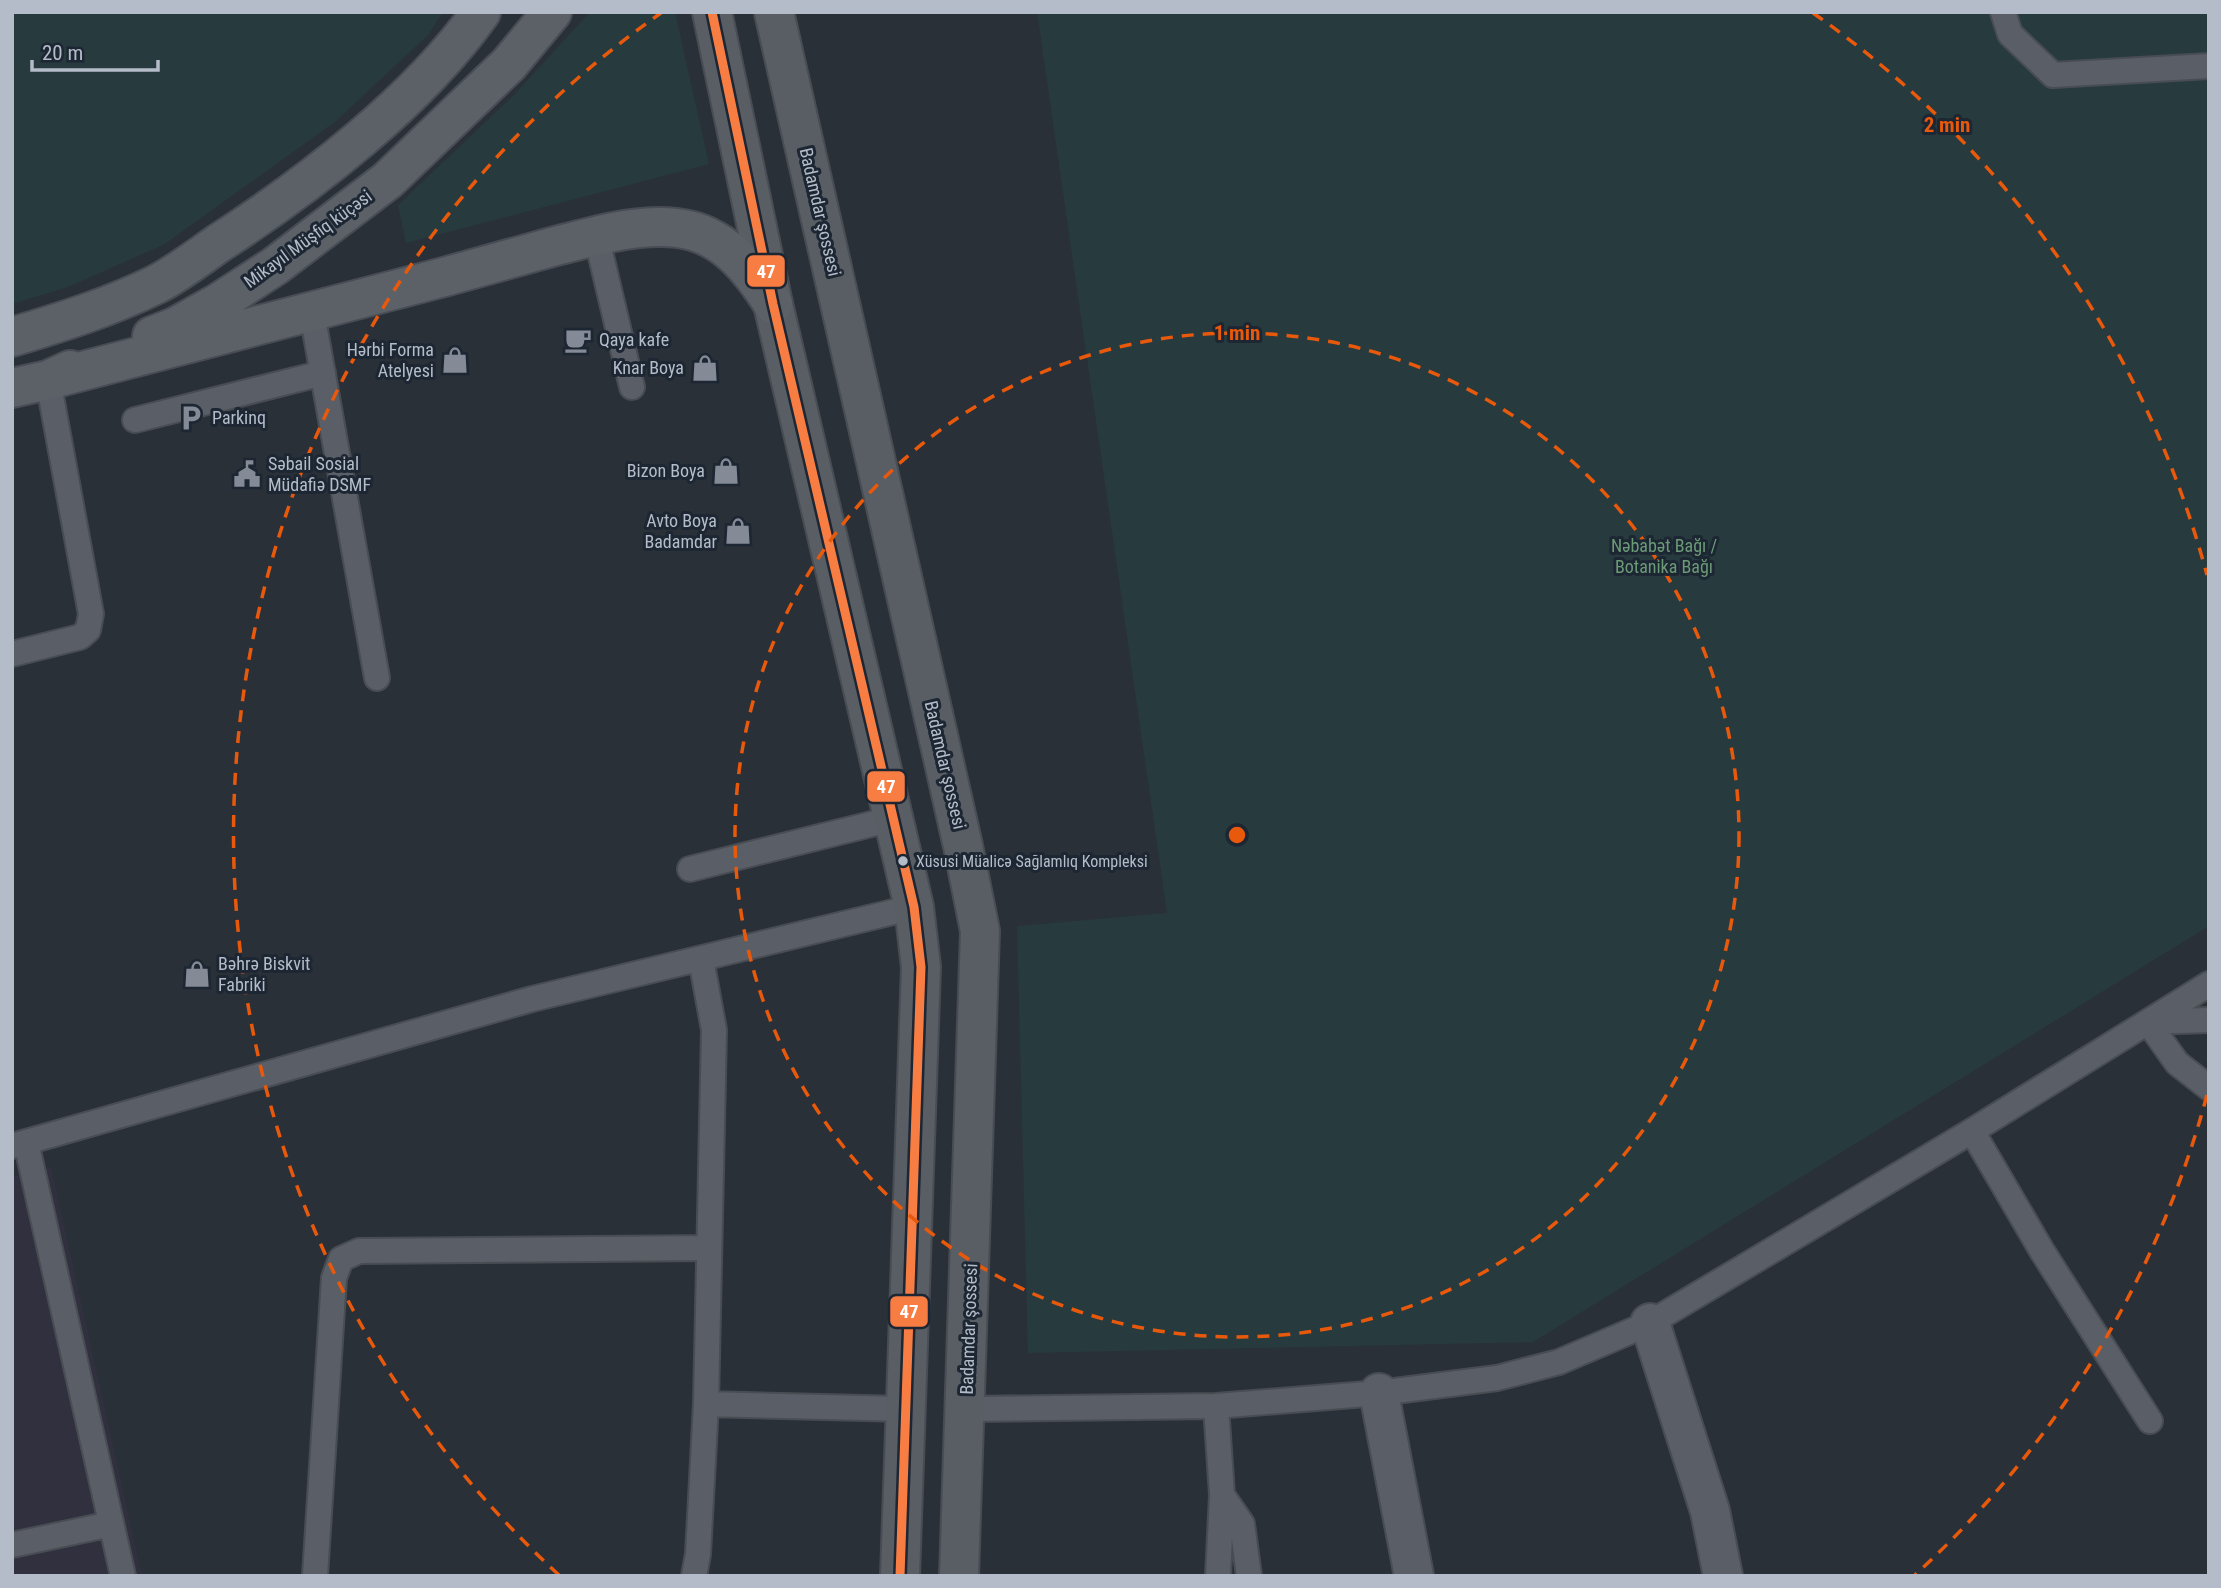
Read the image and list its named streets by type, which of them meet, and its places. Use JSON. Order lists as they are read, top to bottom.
{
  "streets": {
    "main road": ["Badamdar şossesi", "Mikayıl Müşfiq küçəsi"]
  },
  "parks": ["Nəbabət Bağı / Botanika Bağı"],
  "places": {
    "cafe": ["Qaya kafe"],
    "shop": [
      "Hərbi Forma Atelyesi",
      "Knar Boya",
      "Bizon Boya",
      "Avto Boya Badamdar",
      "Bəhrə Biskvit Fabriki"
    ],
    "parking": ["Parkinq"],
    "public building": ["Səbail Sosial Müdafiə DSMF"],
    "other": ["Xüsusi Müalicə Sağlamlıq Kompleksi"]
  },
  "lines": ["transit line 47"],
  "scale_bar": "20 m",
  "rings": ["2 min", "1 min"]
}
